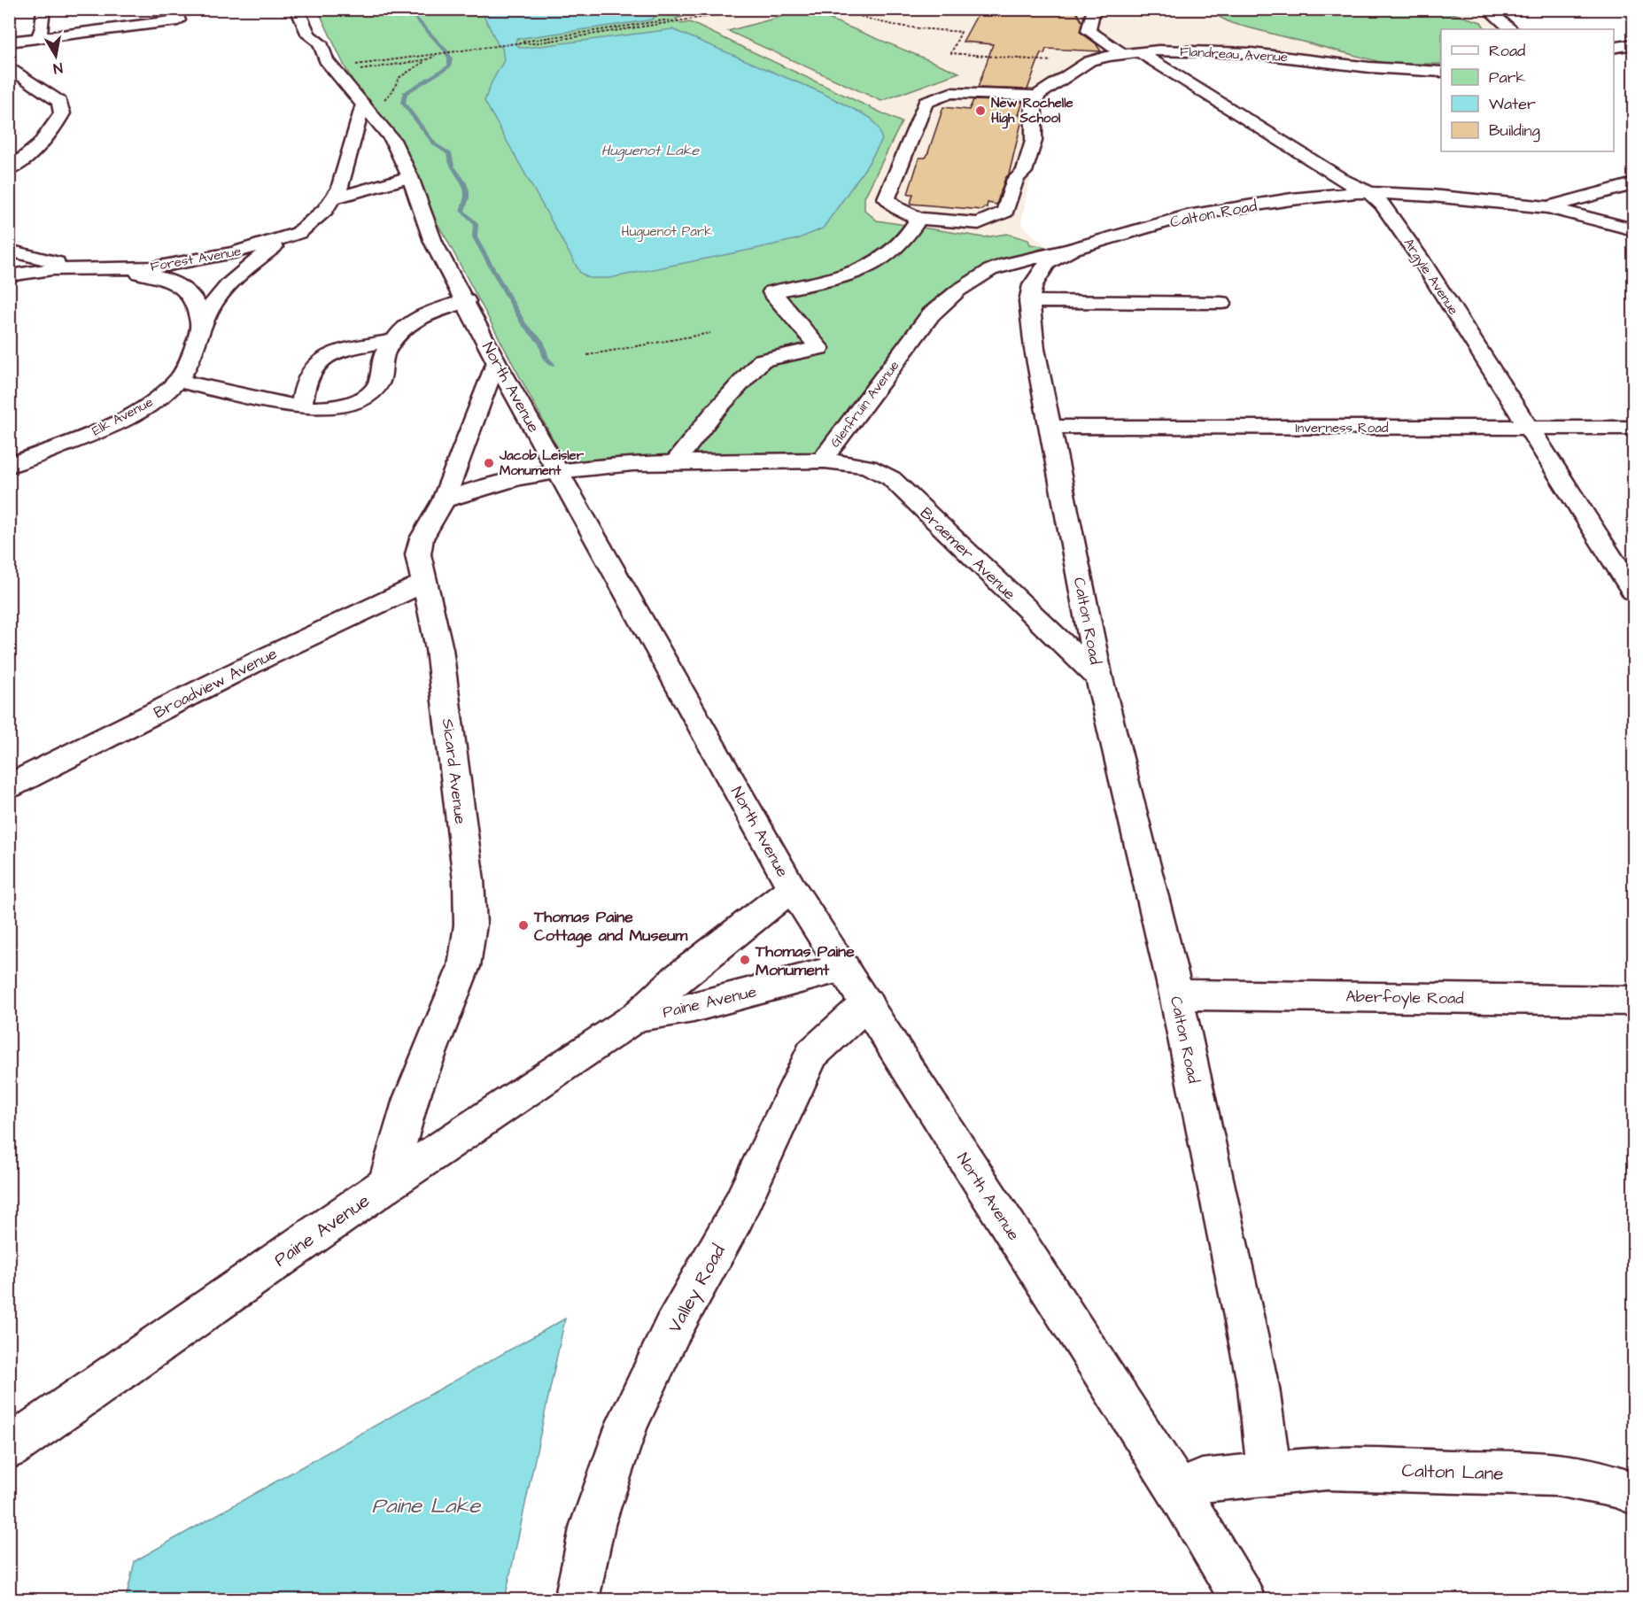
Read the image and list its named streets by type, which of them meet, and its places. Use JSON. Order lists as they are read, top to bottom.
{
  "streets": {
    "street": [
      "Flandreau Avenue",
      "Calton Road",
      "Forest Avenue",
      "Argyle Avenue",
      "North Avenue",
      "Glenfruin Avenue",
      "Elk Avenue",
      "Inverness Road",
      "Braemer Avenue",
      "Broadview Avenue",
      "Sicard Avenue",
      "Aberfoyle Road",
      "Paine Avenue",
      "Valley Road",
      "Calton Lane"
    ]
  },
  "crossings": [
    ["Flandreau Avenue", "Argyle Avenue"],
    ["Calton Road", "Argyle Avenue"],
    ["Calton Road", "Glenfruin Avenue"],
    ["Calton Road", "Inverness Road"],
    ["Calton Road", "Braemer Avenue"],
    ["Calton Road", "Aberfoyle Road"],
    ["Calton Road", "Calton Lane"],
    ["Forest Avenue", "North Avenue"],
    ["Forest Avenue", "Elk Avenue"],
    ["Argyle Avenue", "Inverness Road"],
    ["North Avenue", "Glenfruin Avenue"],
    ["North Avenue", "Sicard Avenue"],
    ["North Avenue", "Paine Avenue"],
    ["North Avenue", "Valley Road"],
    ["Glenfruin Avenue", "Braemer Avenue"],
    ["Broadview Avenue", "Sicard Avenue"],
    ["Sicard Avenue", "Paine Avenue"]
  ],
  "water": ["Huguenot Lake", "Paine Lake"],
  "parks": ["Huguenot Park"],
  "places": [
    "New Rochelle High School",
    "Jacob Leisler Monument",
    "Thomas Paine Cottage and Museum",
    "Thomas Paine Monument"
  ],
  "legend": [
    "Road",
    "Park",
    "Water",
    "Building"
  ],
  "north": "bottom"
}
